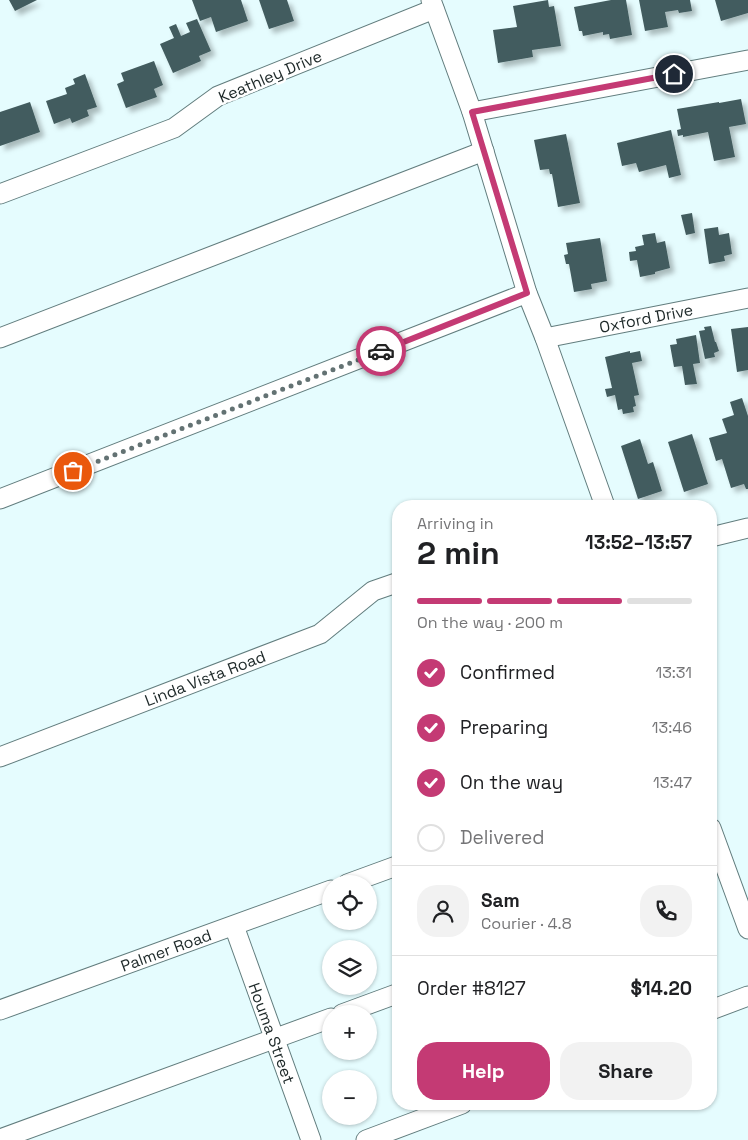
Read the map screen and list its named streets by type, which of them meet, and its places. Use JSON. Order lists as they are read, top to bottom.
{
  "streets": {
    "street": [
      "Keathley Drive",
      "Oxford Drive",
      "Linda Vista Road",
      "Palmer Road",
      "Houma Street"
    ]
  },
  "crossings": [
    ["Palmer Road", "Houma Street"]
  ],
  "page": {
    "heading": ["2 min", "Arriving in", "13:52–13:57"],
    "panel": [
      "Sam",
      "Courier · 4.8",
      "Order #8127",
      "$14.20"
    ],
    "bar": "On the way · 200 m",
    "list": [
      ["Confirmed", "13:31"],
      ["Preparing", "13:46"],
      ["On the way", "13:47"],
      "Delivered"
    ],
    "map_buttons": ["+", "−"],
    "buttons": ["Help", "Share"]
  }
}
